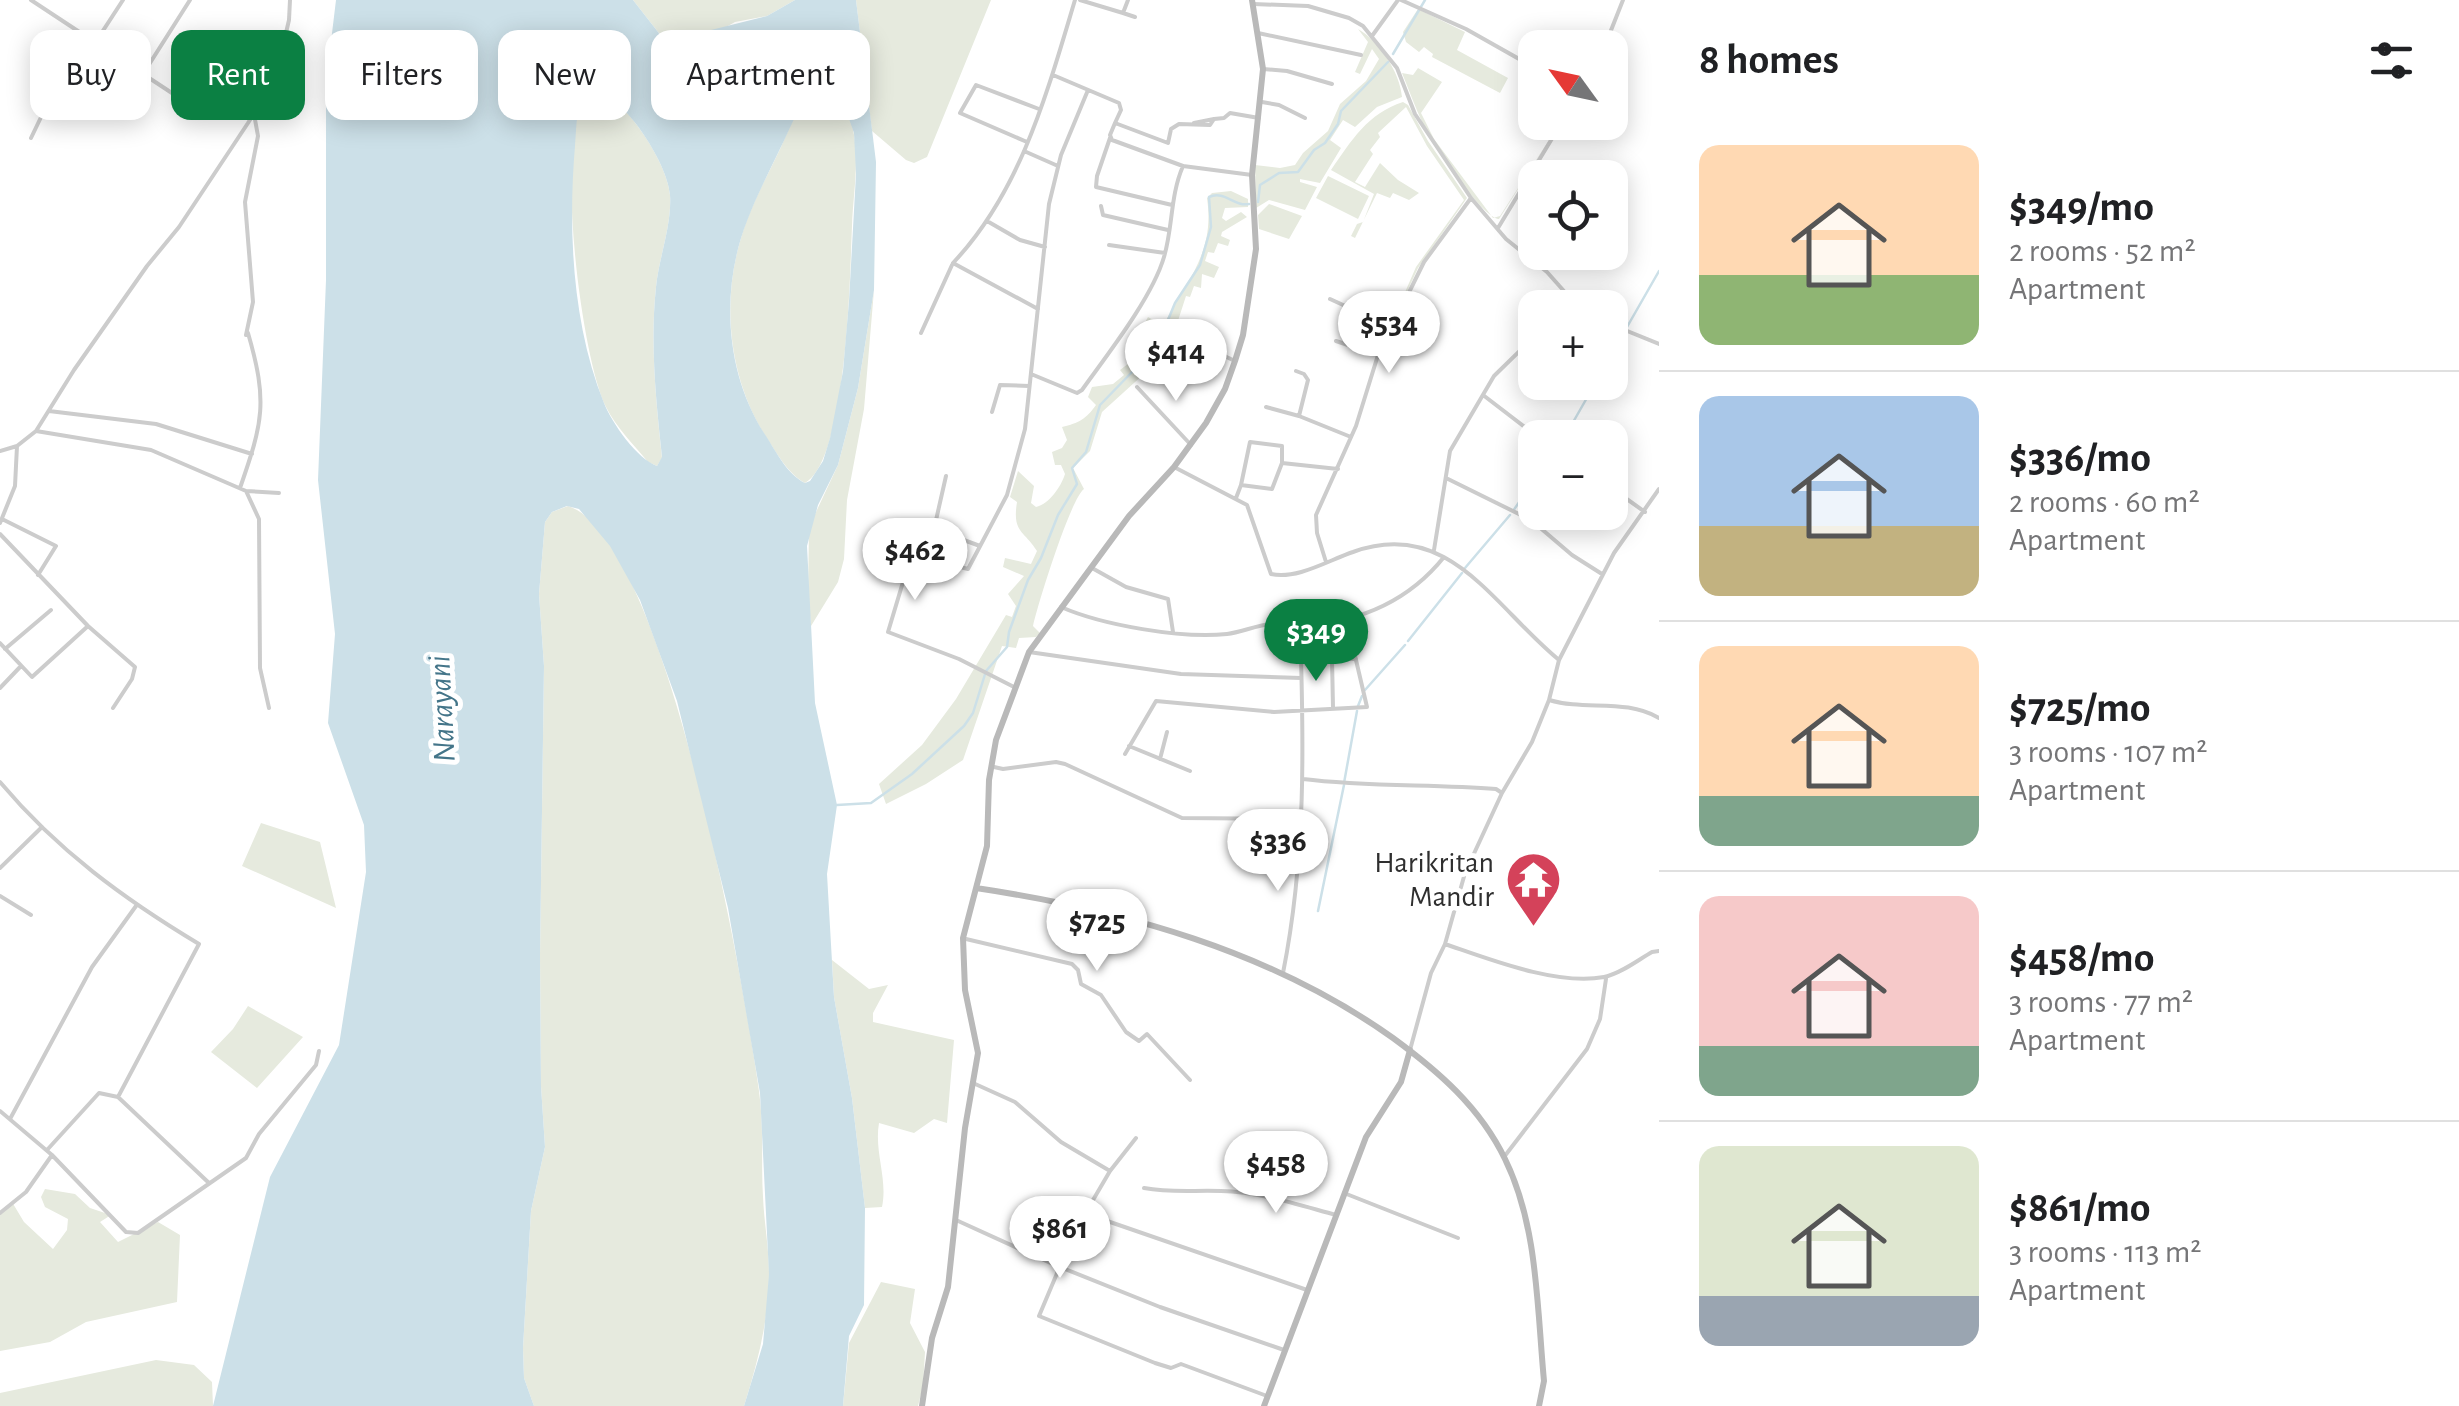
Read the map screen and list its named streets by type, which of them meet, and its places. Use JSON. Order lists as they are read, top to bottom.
{
  "water": ["Narayani"],
  "places": {
    "temple": ["Harikritan Mandir"]
  },
  "north": "top left",
  "page": {
    "heading": "8 homes",
    "map_buttons": ["+", "−"],
    "chip": [
      "Buy",
      "Rent",
      "Filters",
      "New",
      "Apartment"
    ],
    "list": [
      {
        "name": "$349/mo",
        "note": "2 rooms · 52 m² · Apartment"
      },
      {
        "name": "$336/mo",
        "note": "2 rooms · 60 m² · Apartment"
      },
      {
        "name": "$725/mo",
        "note": "3 rooms · 107 m² · Apartment"
      },
      {
        "name": "$458/mo",
        "note": "3 rooms · 77 m² · Apartment"
      },
      {
        "name": "$861/mo",
        "note": "3 rooms · 113 m² · Apartment"
      }
    ],
    "price": [
      "$534",
      "$414",
      "$462",
      "$349",
      "$336",
      "$725",
      "$458",
      "$861"
    ]
  }
}
